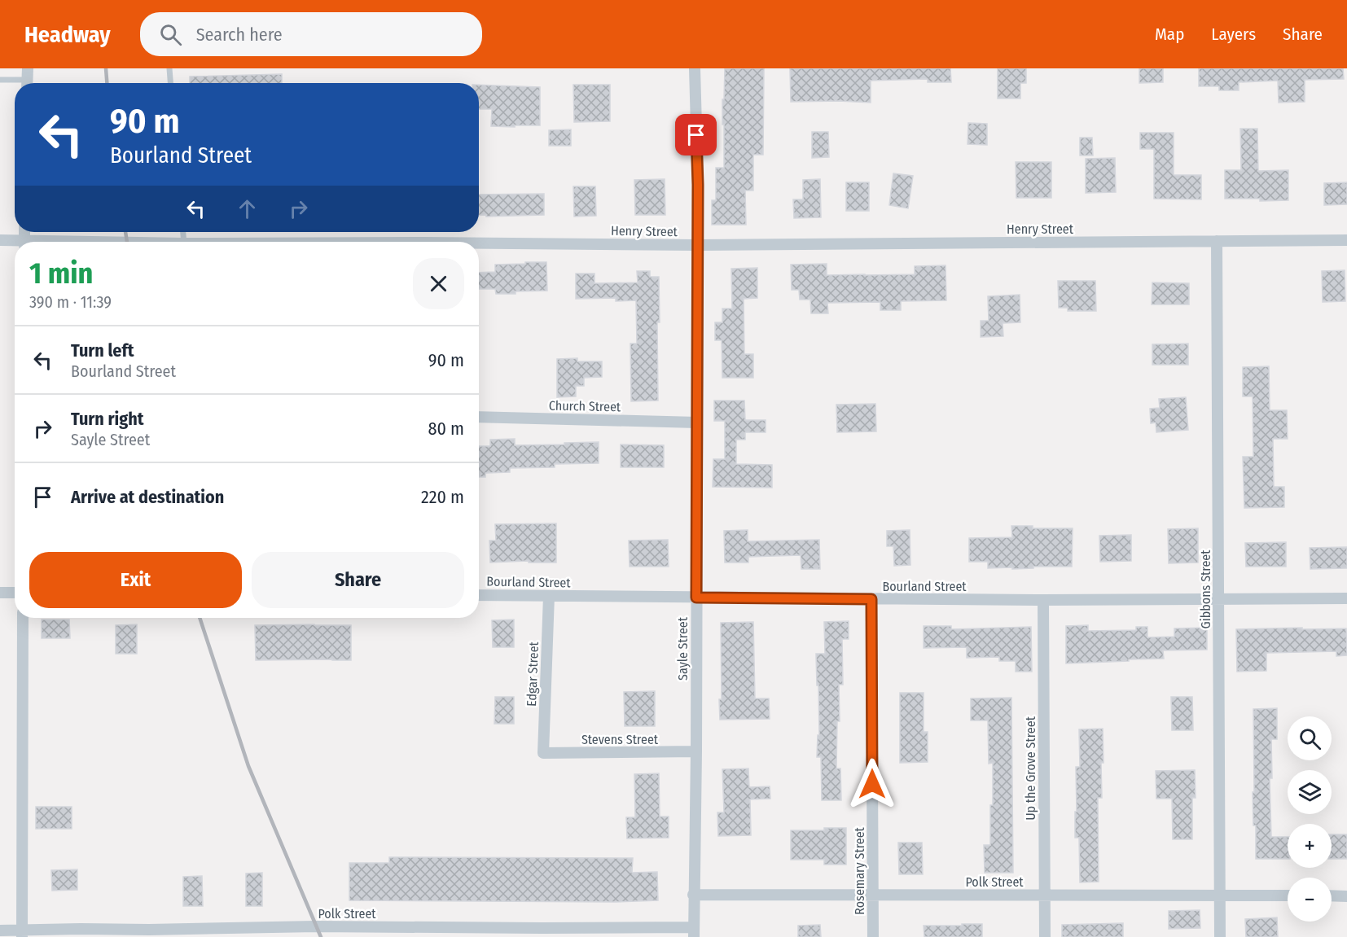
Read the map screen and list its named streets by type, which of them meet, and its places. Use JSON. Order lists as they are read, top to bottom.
{
  "streets": {
    "street": [
      "Henry Street",
      "Church Street",
      "Bourland Street",
      "Gibbons Street",
      "Sayle Street",
      "Edgar Street",
      "Stevens Street",
      "Up the Grove Street",
      "Rosemary Street",
      "Polk Street"
    ]
  },
  "crossings": [
    ["Henry Street", "Gibbons Street"],
    ["Henry Street", "Sayle Street"],
    ["Church Street", "Sayle Street"],
    ["Bourland Street", "Gibbons Street"],
    ["Bourland Street", "Sayle Street"],
    ["Bourland Street", "Edgar Street"],
    ["Bourland Street", "Up the Grove Street"],
    ["Bourland Street", "Rosemary Street"],
    ["Gibbons Street", "Polk Street"],
    ["Sayle Street", "Stevens Street"],
    ["Sayle Street", "Polk Street"],
    ["Edgar Street", "Stevens Street"],
    ["Up the Grove Street", "Polk Street"],
    ["Rosemary Street", "Polk Street"]
  ],
  "page": {
    "header": "Headway",
    "search": "Search here",
    "nav": ["Map", "Layers", "Share"],
    "turn": ["90 m", "Bourland Street"],
    "heading": ["1 min", "390 m · 11:39"],
    "list": [
      {
        "name": "Turn left",
        "note": "Bourland Street",
        "value": "90 m"
      },
      {
        "name": "Turn right",
        "note": "Sayle Street",
        "value": "80 m"
      },
      {
        "name": "Arrive at destination",
        "value": "220 m"
      }
    ],
    "buttons": ["Exit", "Share"],
    "map_buttons": ["+", "−"]
  }
}
